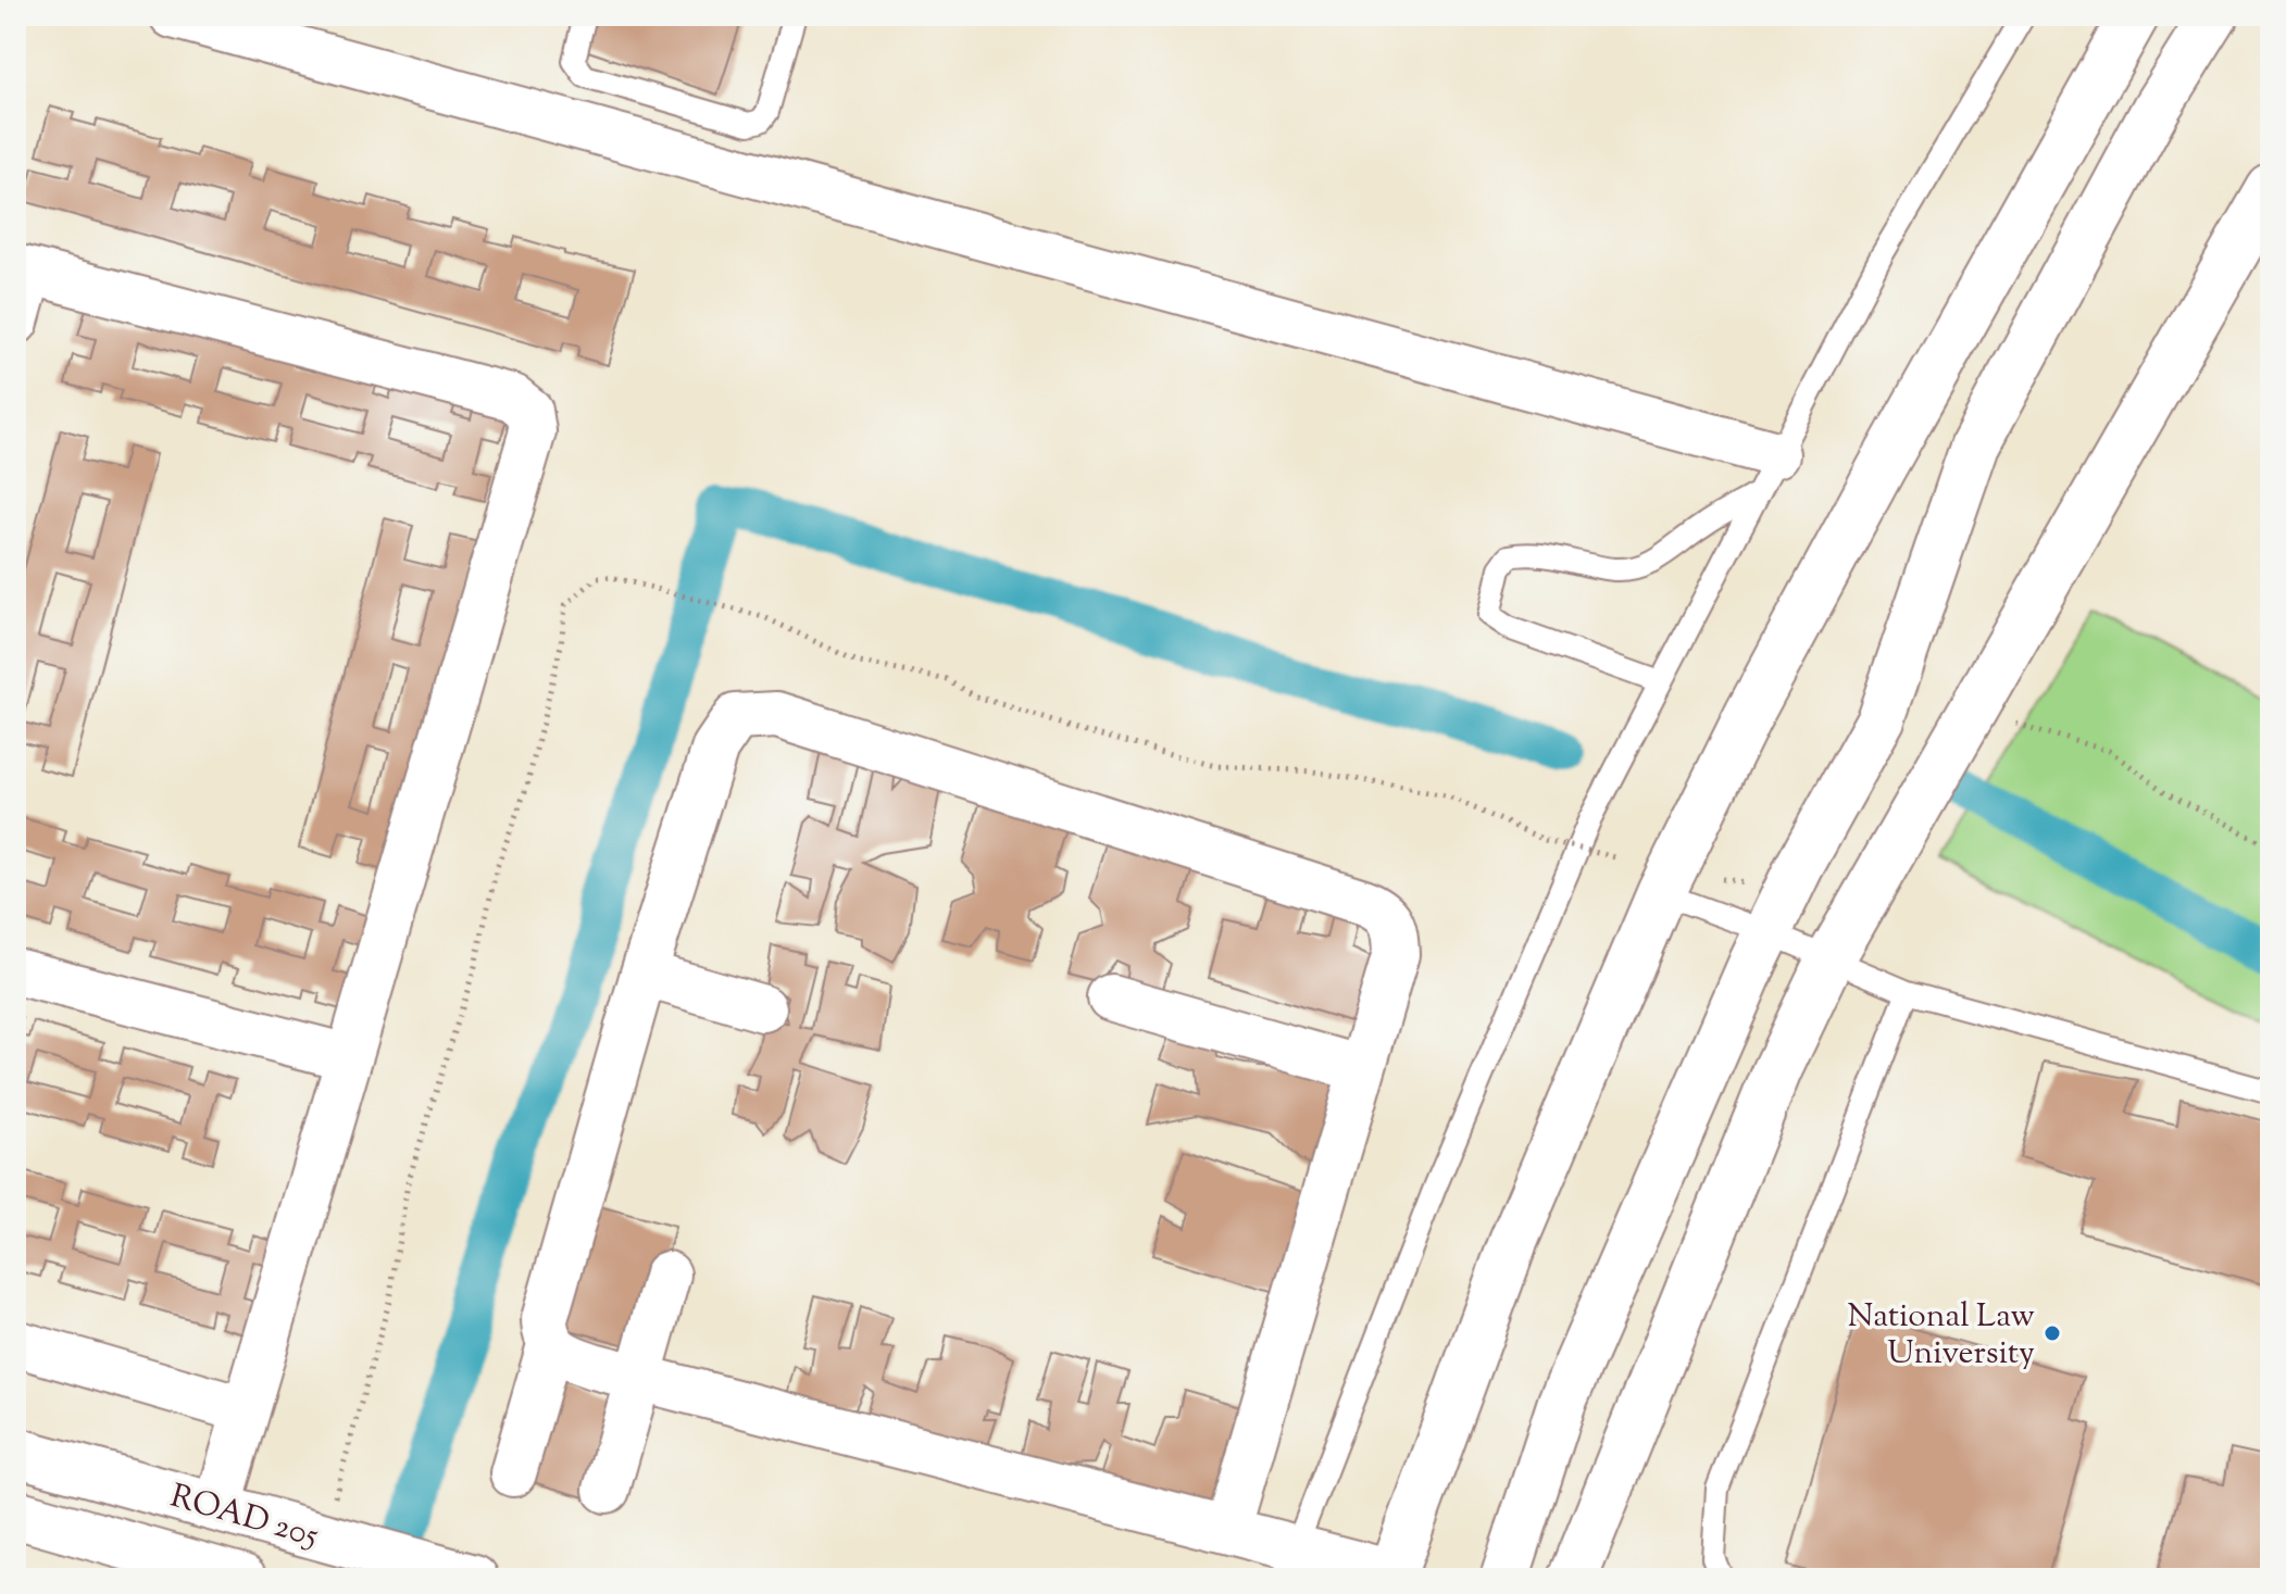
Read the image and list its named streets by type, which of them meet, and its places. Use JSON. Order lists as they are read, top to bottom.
{
  "streets": {
    "main road": ["ROAD 205"]
  },
  "places": ["National Law University"]
}
